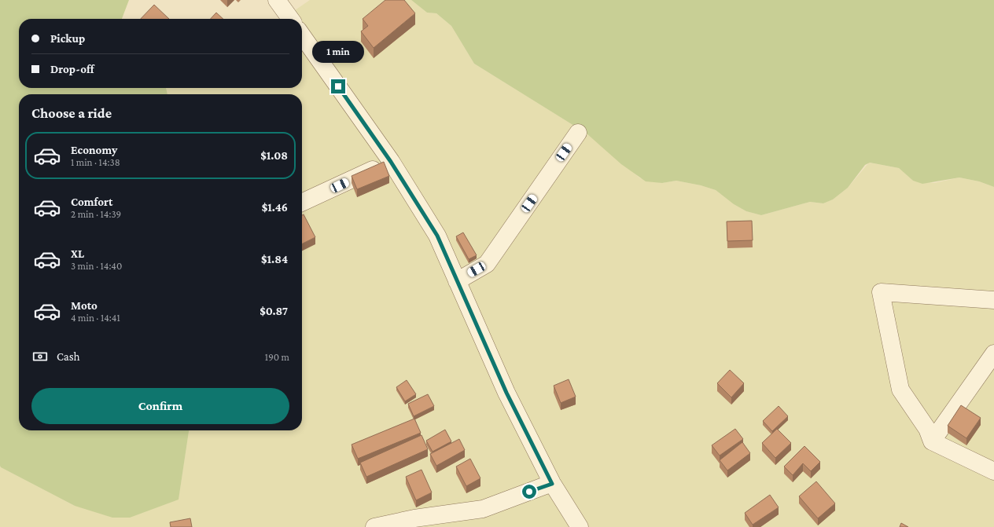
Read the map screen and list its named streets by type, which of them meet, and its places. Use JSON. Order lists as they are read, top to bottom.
{
  "page": {
    "banner": ["Pickup", "Drop-off"],
    "bubble": "1 min",
    "heading": "Choose a ride",
    "list": [
      {
        "name": "Economy",
        "note": "1 min · 14:38",
        "value": "$1.08"
      },
      {
        "name": "Comfort",
        "note": "2 min · 14:39",
        "value": "$1.46"
      },
      {
        "name": "XL",
        "note": "3 min · 14:40",
        "value": "$1.84"
      },
      {
        "name": "Moto",
        "note": "4 min · 14:41",
        "value": "$0.87"
      }
    ],
    "pay": ["Cash", "190 m"],
    "buttons": "Confirm"
  }
}
